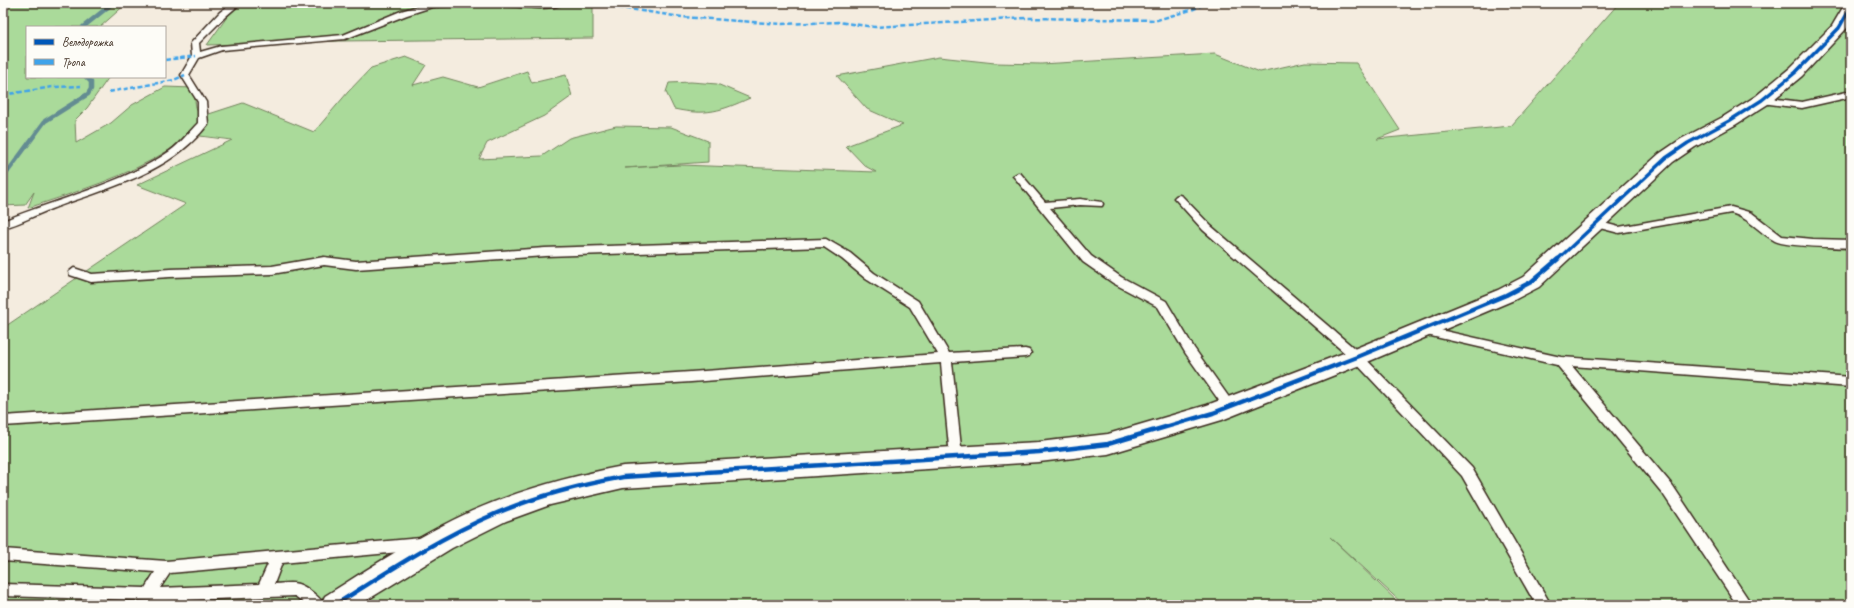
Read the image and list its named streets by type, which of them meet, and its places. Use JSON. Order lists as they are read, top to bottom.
{
  "legend": ["Велодорожка", "Тропа"]
}
